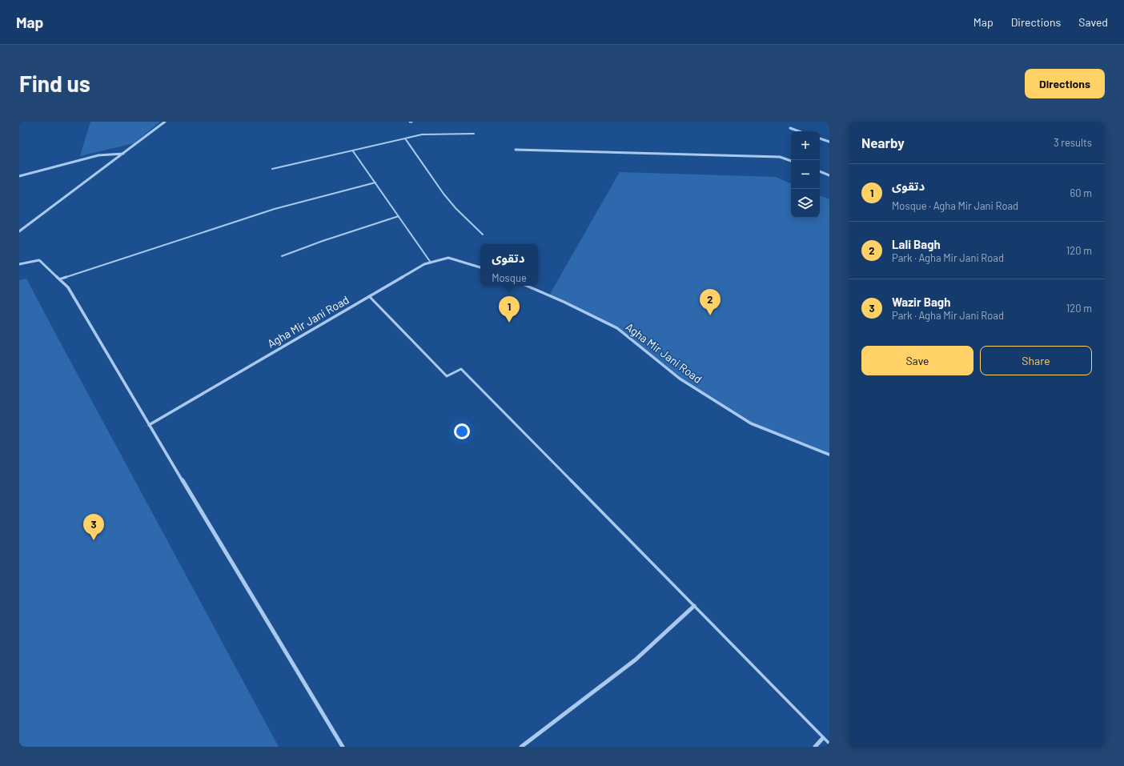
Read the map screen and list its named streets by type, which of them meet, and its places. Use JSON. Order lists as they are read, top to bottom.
{
  "streets": {
    "street": ["Agha Mir Jani Road"]
  },
  "page": {
    "header": "Map",
    "nav": ["Map", "Directions", "Saved"],
    "buttons": [
      "Directions",
      ["Save", "Share"]
    ],
    "title": "Find us",
    "heading": ["Nearby", "3 results"],
    "map_buttons": ["+", "−"],
    "list": [
      {
        "mark": "1",
        "name": "دتقوى",
        "note": "Mosque · Agha Mir Jani Road",
        "value": "60 m"
      },
      {
        "mark": "2",
        "name": "Lali Bagh",
        "note": "Park · Agha Mir Jani Road",
        "value": "120 m"
      },
      {
        "mark": "3",
        "name": "Wazir Bagh",
        "note": "Park · Agha Mir Jani Road",
        "value": "120 m"
      }
    ],
    "popup": ["دتقوى", "Mosque"],
    "pins": ["2", "1", "3"]
  }
}
